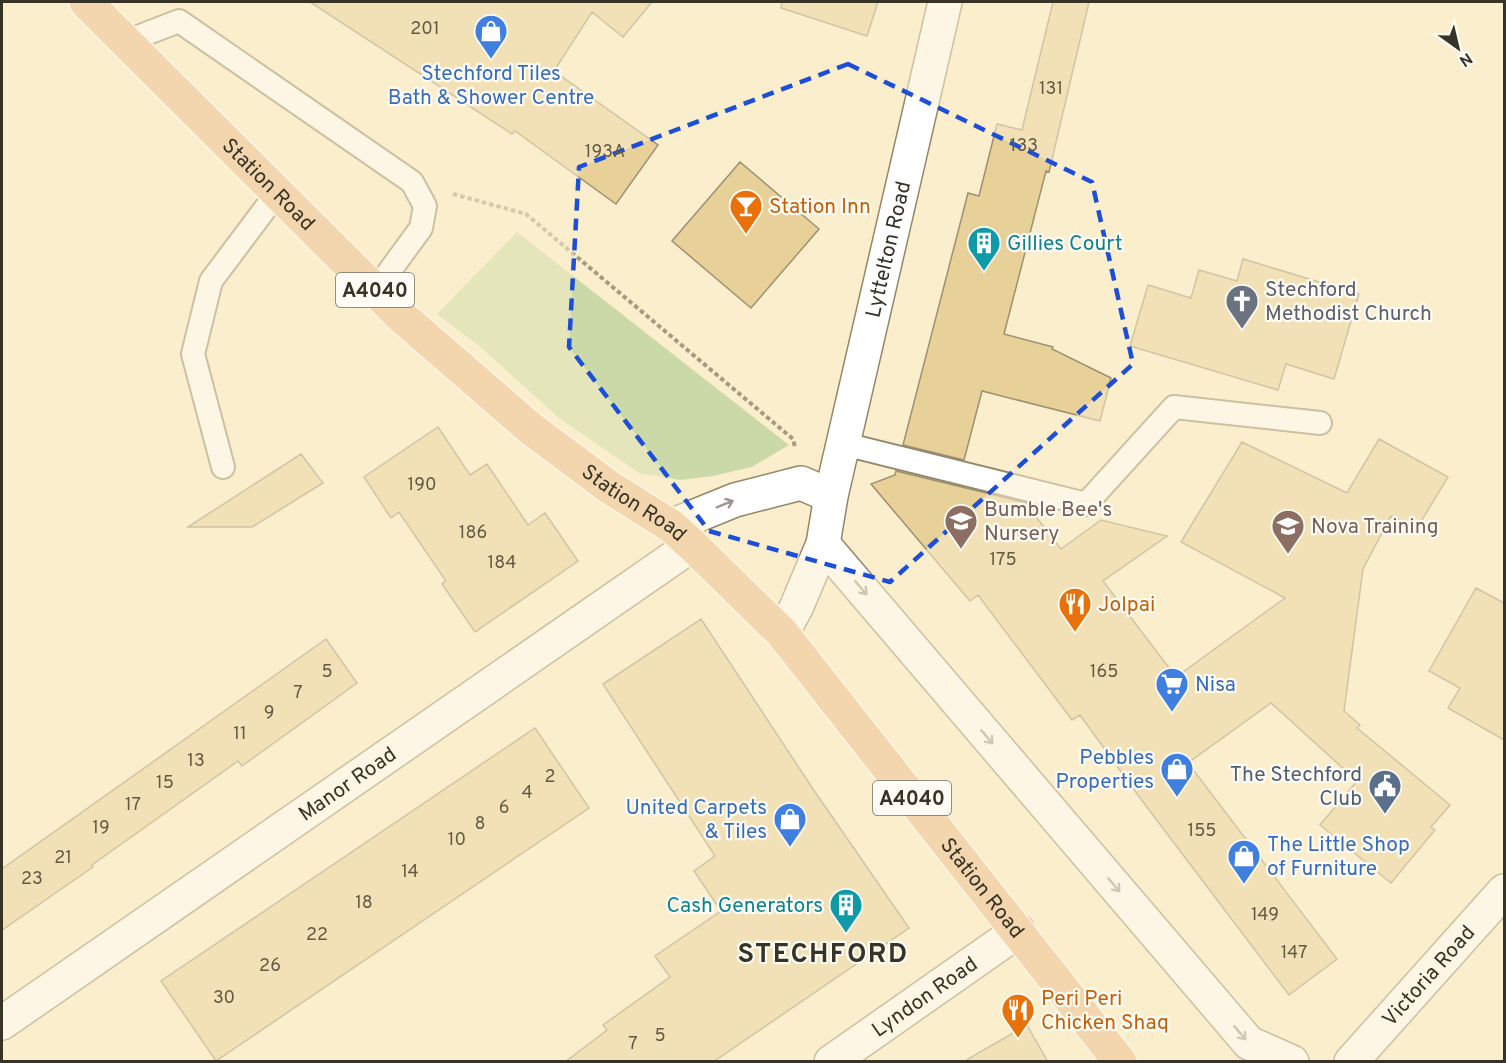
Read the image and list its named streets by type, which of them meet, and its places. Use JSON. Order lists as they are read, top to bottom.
{
  "streets": {
    "main road": ["Station Road", "A4040"],
    "street": [
      "Lyttelton Road",
      "Manor Road",
      "Victoria Road",
      "Lyndon Road"
    ]
  },
  "crossings": [
    ["Station Road", "Lyttelton Road"],
    ["Station Road", "Manor Road"],
    ["Station Road", "Lyndon Road"]
  ],
  "districts": ["STECHFORD"],
  "places": {
    "shop": [
      "Stechford Tiles Bath & Shower Centre",
      "Pebbles Properties",
      "United Carpets & Tiles",
      "The Little Shop of Furniture"
    ],
    "bar": ["Station Inn"],
    "building": ["Gillies Court", "Cash Generators"],
    "church": ["Stechford Methodist Church"],
    "school or university": ["Bumble Bee's Nursery", "Nova Training"],
    "restaurant": ["Jolpai", "Peri Peri Chicken Shaq"],
    "supermarket": ["Nisa"],
    "public building": ["The Stechford Club"]
  },
  "house_numbers": [
    "201",
    "131",
    "133",
    "193A",
    "190",
    "186",
    "175",
    "184",
    "5",
    "165",
    "7",
    "9",
    "11",
    "13",
    "2",
    "15",
    "4",
    "17",
    "6",
    "8",
    "19",
    "155",
    "10",
    "21",
    "14",
    "23",
    "18",
    "149",
    "22",
    "147",
    "26",
    "30",
    "5",
    "7"
  ],
  "north": "bottom right"
}
